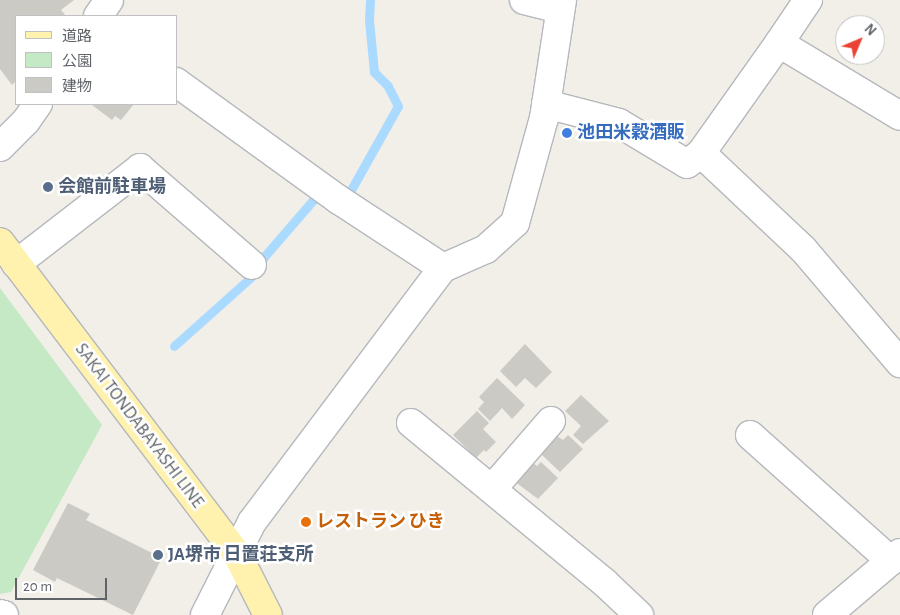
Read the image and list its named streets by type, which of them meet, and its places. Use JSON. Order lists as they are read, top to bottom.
{
  "streets": {
    "main road": ["SAKAI TONDABAYASHI LINE"]
  },
  "places": [
    "池田米穀酒販",
    "会館前駐車場",
    "レストラン ひき",
    "JA堺市 日置荘支所"
  ],
  "legend": ["道路", "公園", "建物"],
  "scale_bar": "20 m",
  "north": "top right"
}
